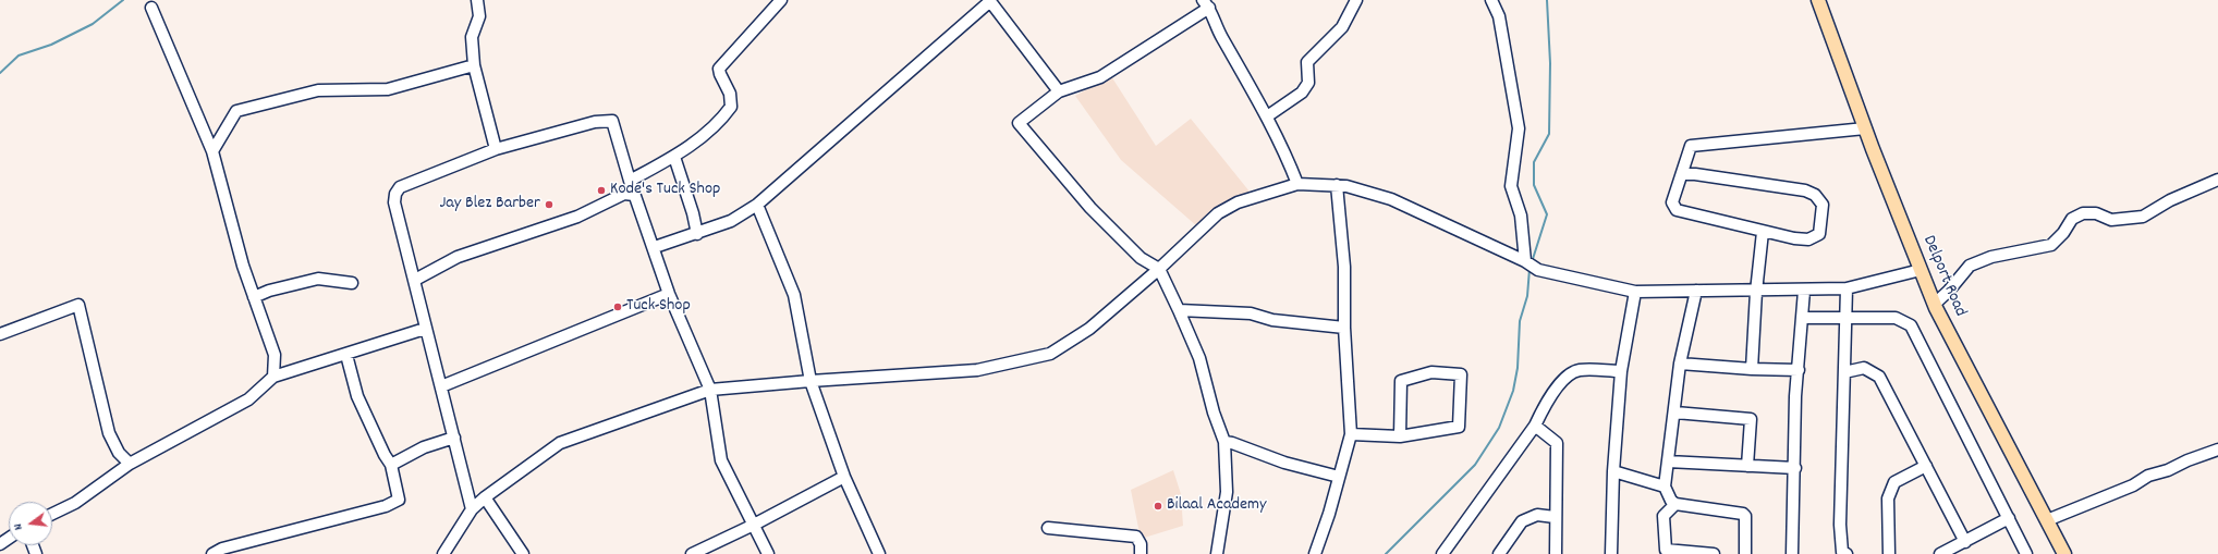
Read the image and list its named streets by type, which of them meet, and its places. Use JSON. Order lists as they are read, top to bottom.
{
  "streets": {
    "main road": ["Delport Road"]
  },
  "places": [
    "Kode's Tuck Shop",
    "Jay Blez Barber",
    "Tuck Shop",
    "Bilaal Academy"
  ],
  "north": "left"
}
